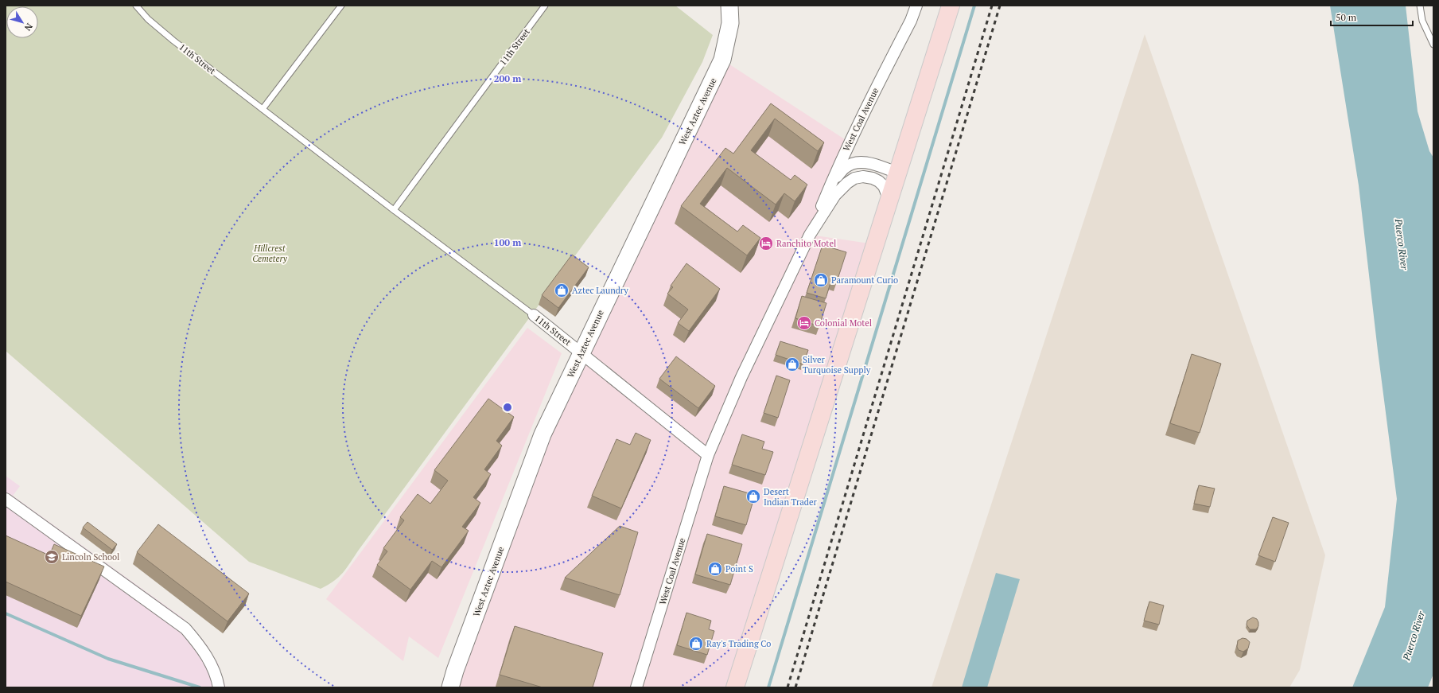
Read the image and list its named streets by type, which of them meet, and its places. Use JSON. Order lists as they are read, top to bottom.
{
  "streets": {
    "main road": ["West Aztec Avenue"],
    "street": ["11th Street", "West Coal Avenue"]
  },
  "crossings": [
    ["11th Street", "West Aztec Avenue"],
    ["11th Street", "West Coal Avenue"]
  ],
  "water": ["Puerco River"],
  "parks": ["Hillcrest Cemetery"],
  "places": {
    "hotel": ["Ranchito Motel", "Colonial Motel"],
    "shop": [
      "Paramount Curio",
      "Aztec Laundry",
      "Silver Turquoise Supply",
      "Desert Indian Trader",
      "Point S",
      "Ray's Trading Co"
    ],
    "school or university": ["Lincoln School"]
  },
  "scale_bar": "50 m",
  "north": "bottom right",
  "rings": ["200 m", "100 m"]
}
